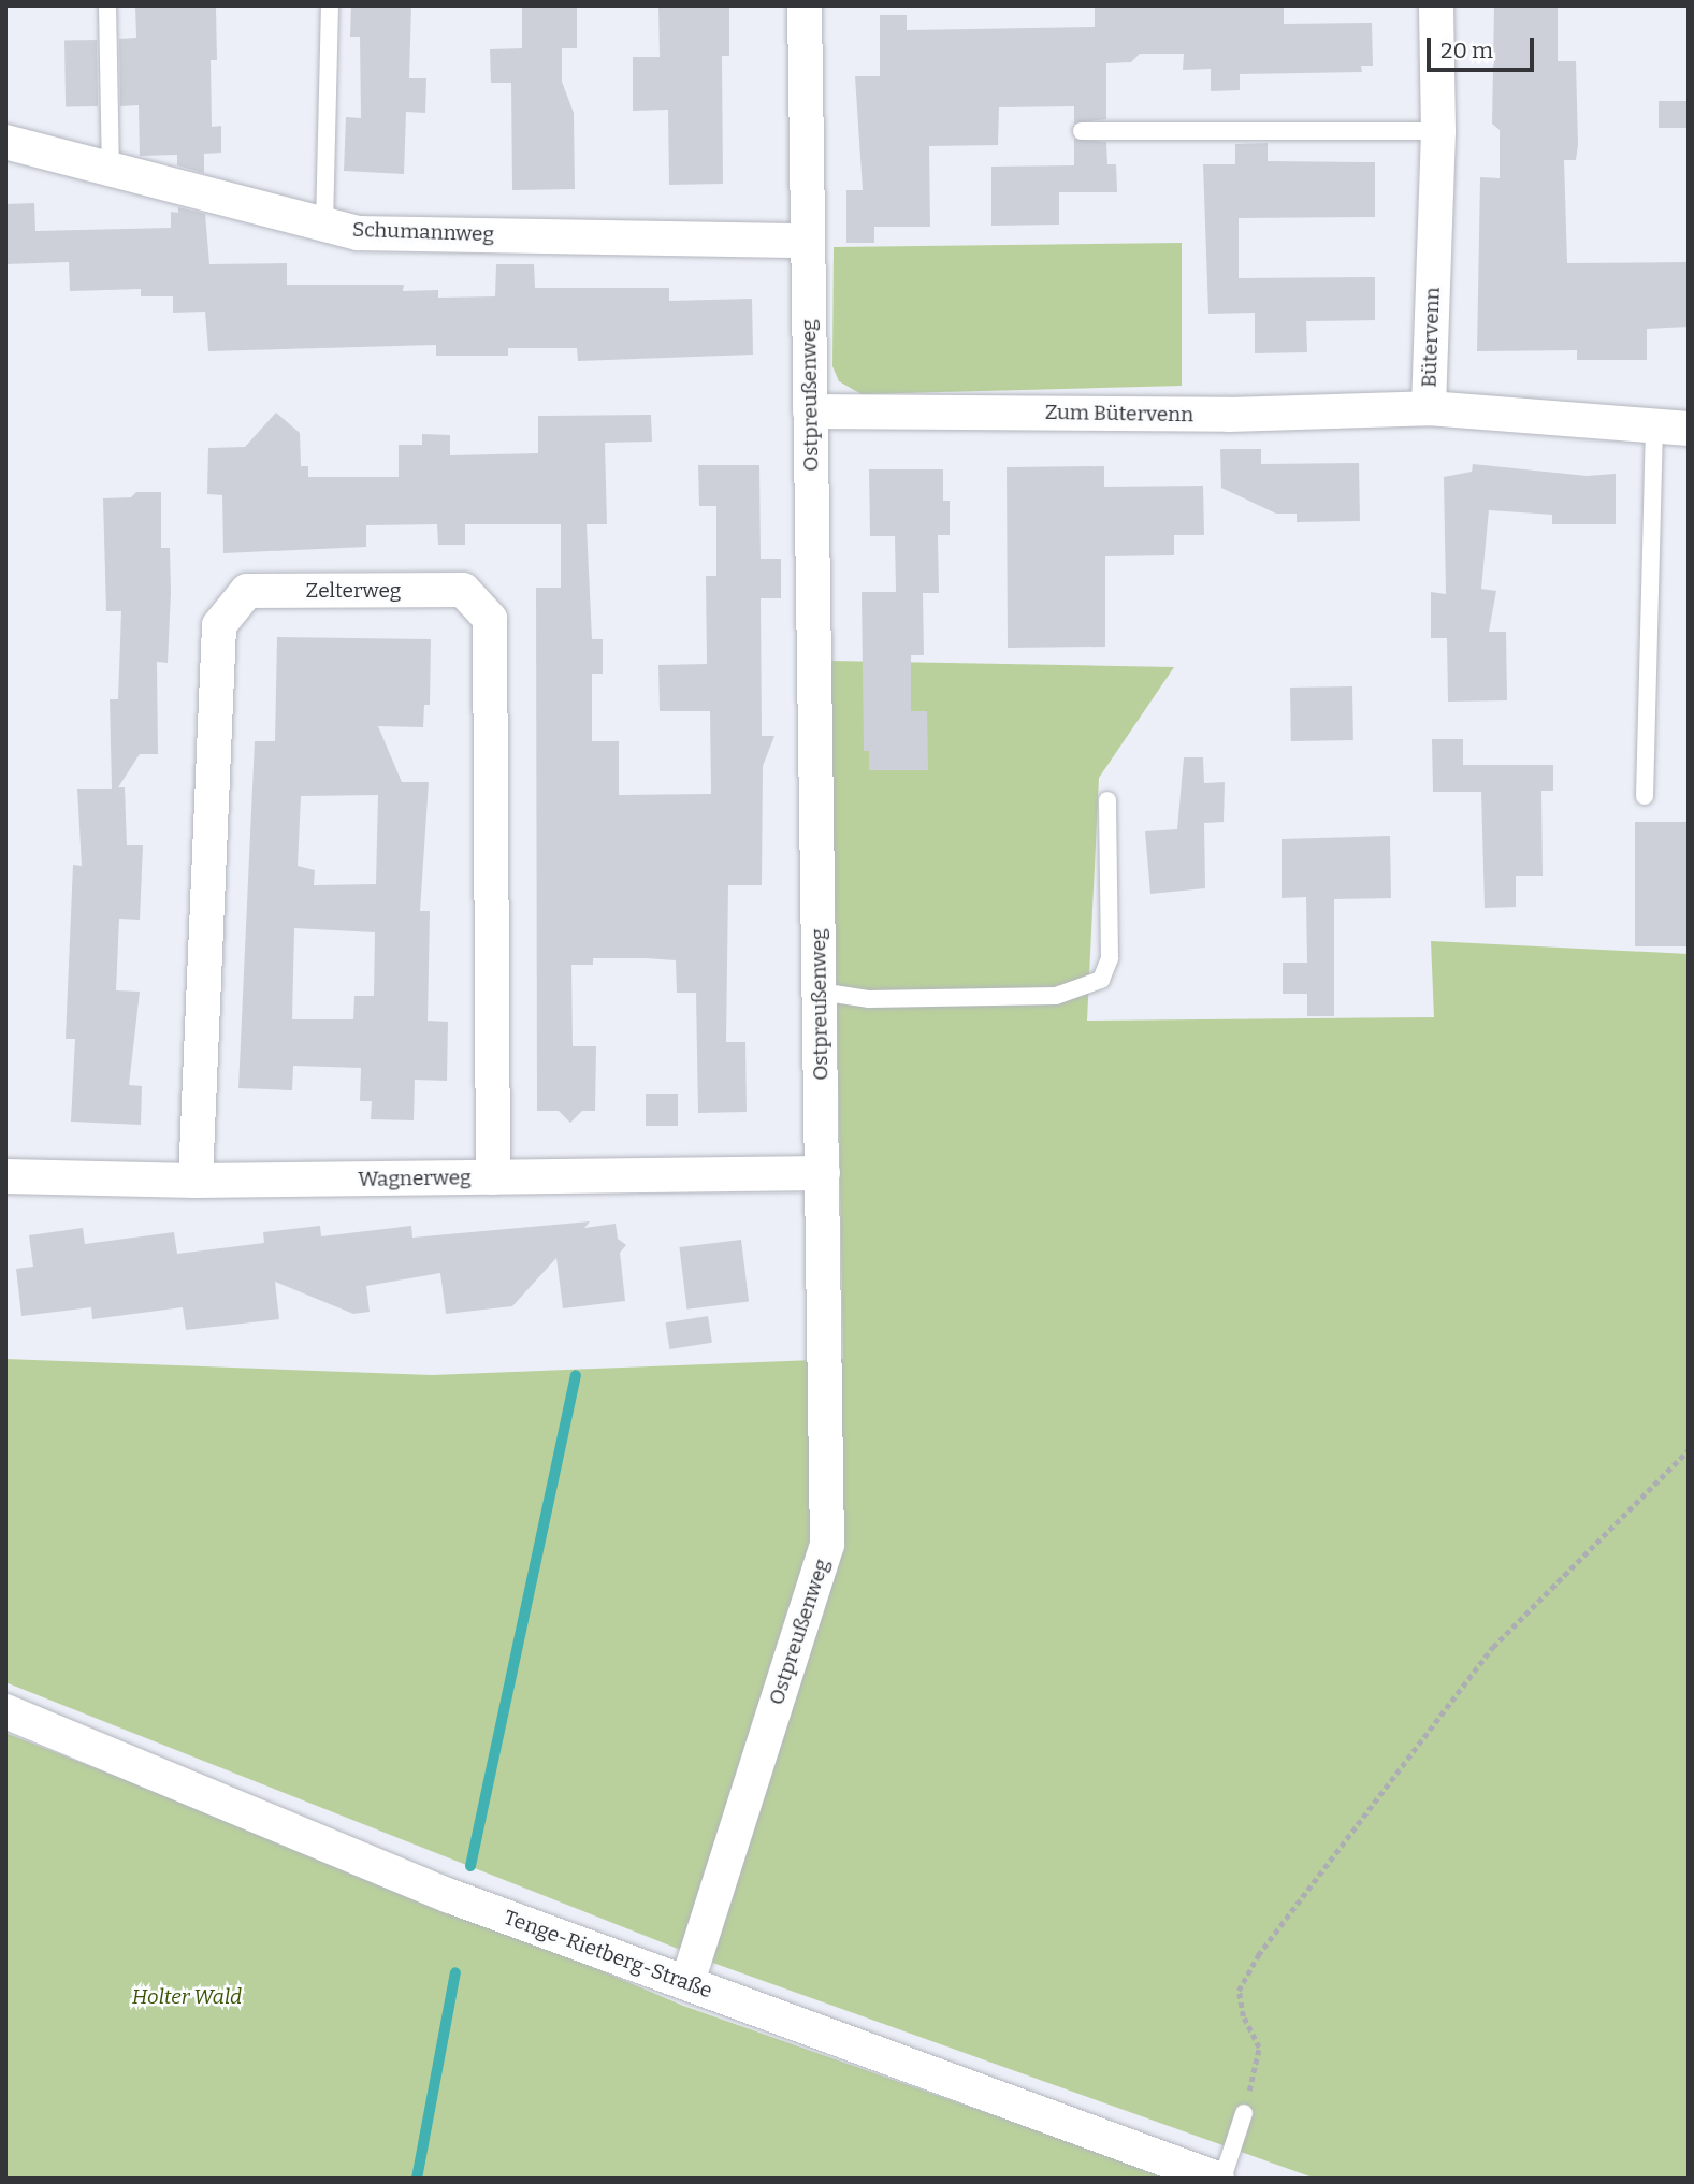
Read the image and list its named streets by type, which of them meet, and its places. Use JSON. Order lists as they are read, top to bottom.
{
  "streets": {
    "street": [
      "Schumannweg",
      "Bütervenn",
      "Ostpreußenweg",
      "Zum Bütervenn",
      "Zelterweg",
      "Wagnerweg",
      "Tenge-Rietberg-Straße"
    ]
  },
  "crossings": [
    ["Schumannweg", "Ostpreußenweg"],
    ["Bütervenn", "Zum Bütervenn"],
    ["Ostpreußenweg", "Zum Bütervenn"],
    ["Ostpreußenweg", "Wagnerweg"],
    ["Ostpreußenweg", "Tenge-Rietberg-Straße"],
    ["Zelterweg", "Wagnerweg"]
  ],
  "parks": ["Holter Wald"],
  "scale_bar": "20 m"
}
